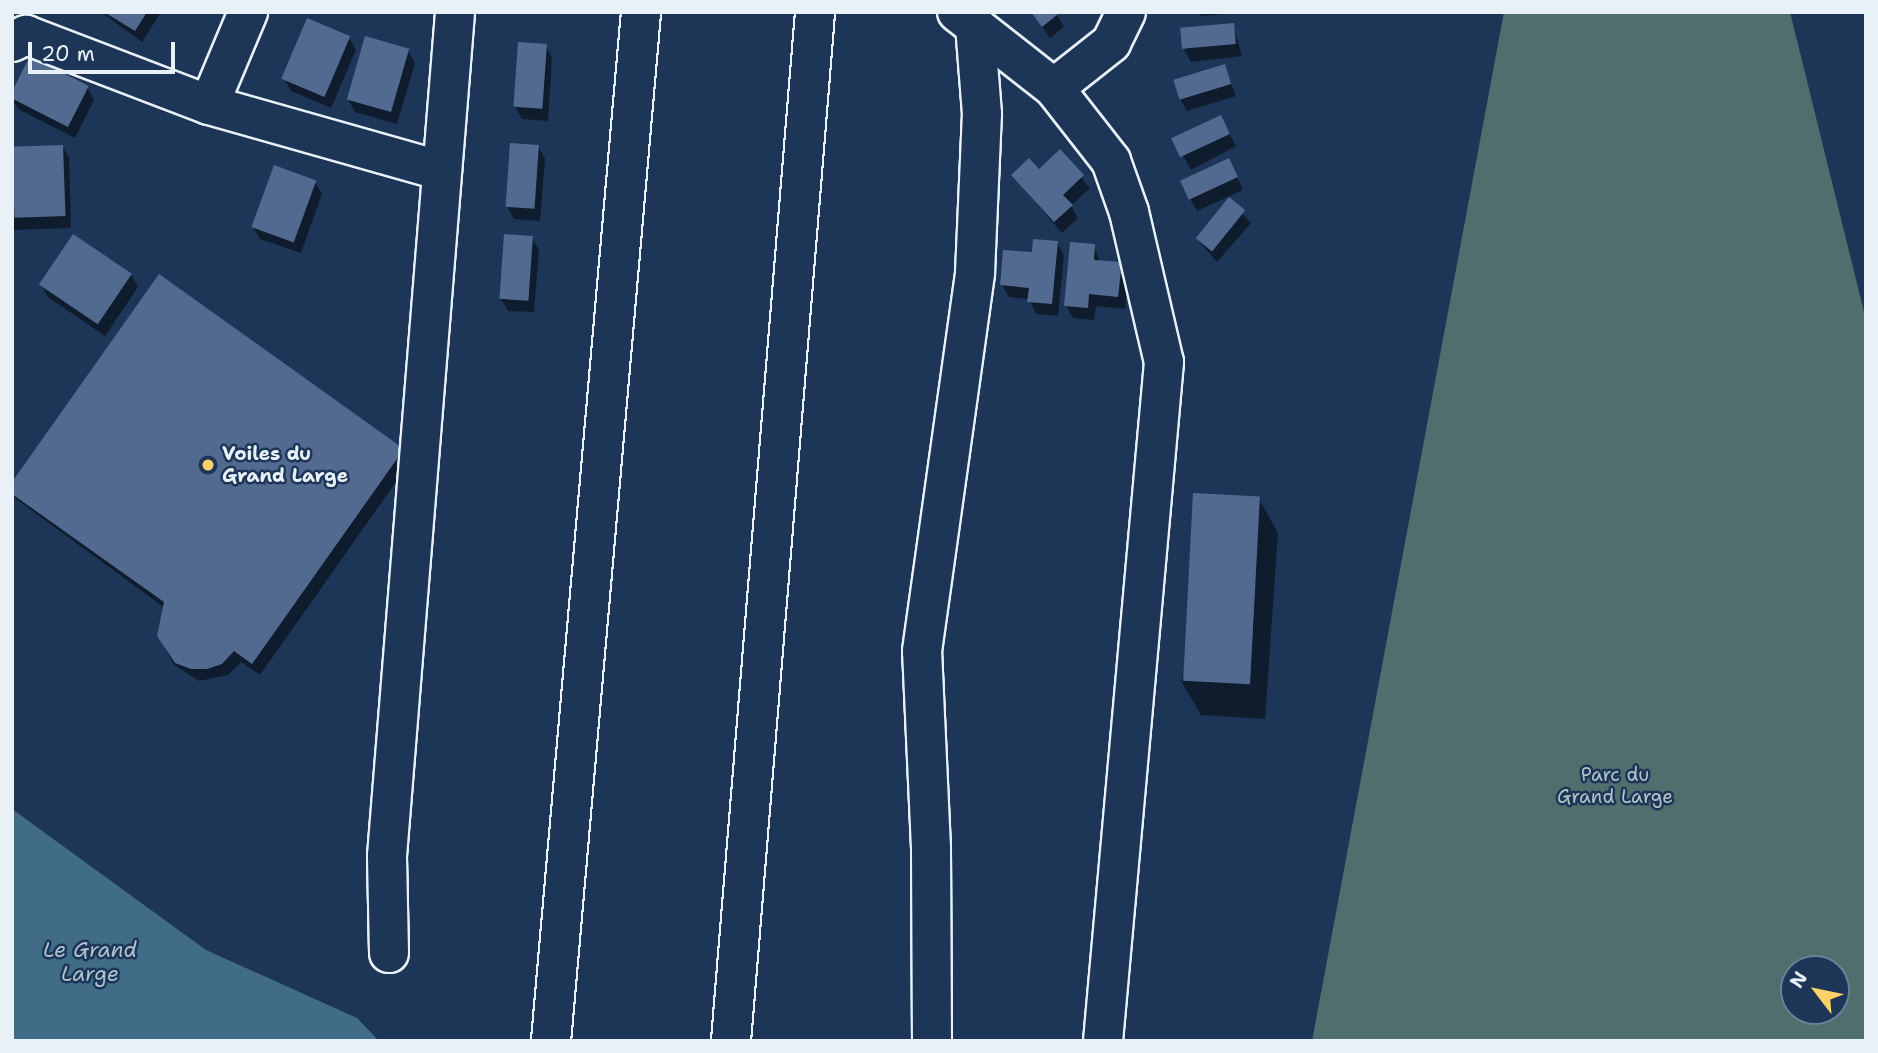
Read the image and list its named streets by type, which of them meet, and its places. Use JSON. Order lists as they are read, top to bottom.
{
  "water": ["Le Grand Large"],
  "parks": ["Parc du Grand Large"],
  "places": ["Voiles du Grand Large"],
  "scale_bar": "20 m",
  "north": "top left"
}
